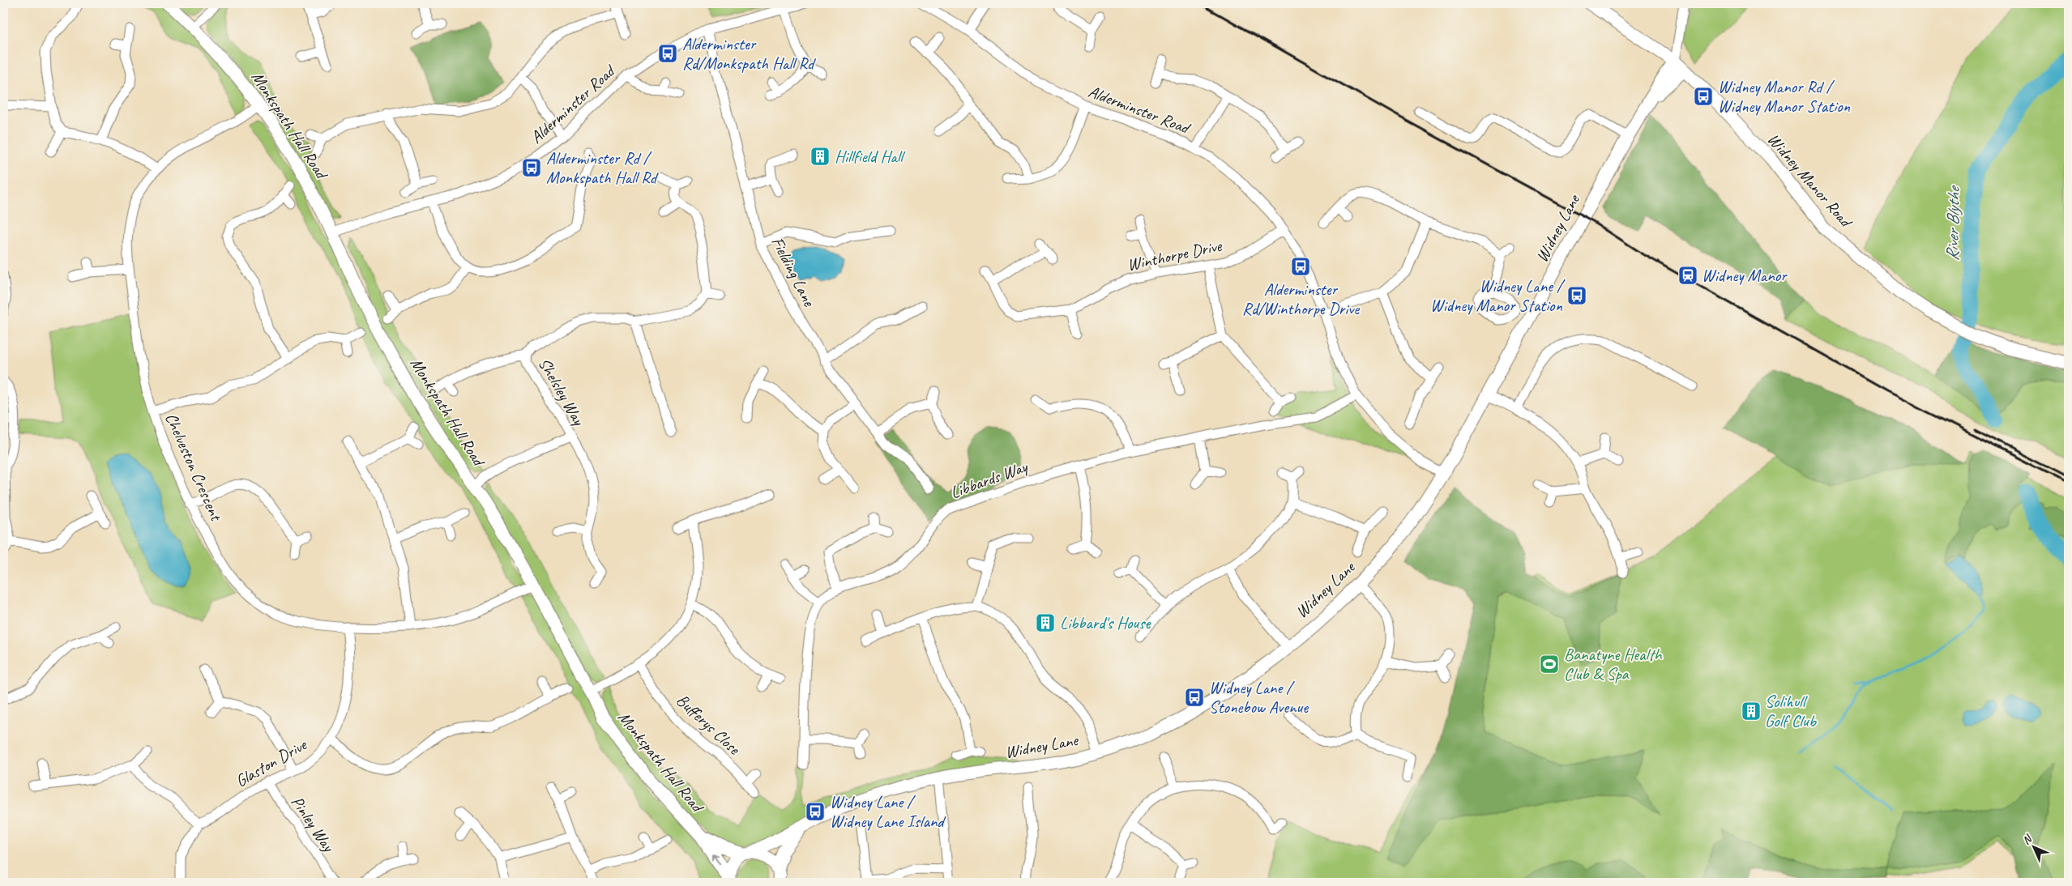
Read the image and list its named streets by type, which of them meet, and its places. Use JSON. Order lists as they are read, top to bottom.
{
  "streets": {
    "street": [
      "Alderminster Road",
      "Monkspath Hall Road",
      "Widney Manor Road",
      "Widney Lane",
      "Winthorpe Drive",
      "Fielding Lane",
      "Shelsley Way",
      "Chelveston Crescent",
      "Libbards Way",
      "Bufferys Close",
      "Glaston Drive",
      "Pinley Way"
    ]
  },
  "crossings": [
    ["Alderminster Road", "Monkspath Hall Road"],
    ["Alderminster Road", "Widney Lane"],
    ["Alderminster Road", "Winthorpe Drive"],
    ["Alderminster Road", "Fielding Lane"],
    ["Alderminster Road", "Libbards Way"],
    ["Monkspath Hall Road", "Widney Lane"],
    ["Monkspath Hall Road", "Shelsley Way"],
    ["Monkspath Hall Road", "Chelveston Crescent"],
    ["Widney Manor Road", "Widney Lane"],
    ["Chelveston Crescent", "Glaston Drive"],
    ["Glaston Drive", "Pinley Way"]
  ],
  "water": ["River Blythe"],
  "places": {
    "bus stop": [
      "Alderminster Rd/Monkspath Hall Rd",
      "Widney Manor Rd / Widney Manor Station",
      "Alderminster Rd / Monkspath Hall Rd",
      "Alderminster Rd/Winthorpe Drive",
      "Widney Lane / Widney Manor Station",
      "Widney Lane / Stonebow Avenue",
      "Widney Lane / Widney Lane Island"
    ],
    "building": ["Hillfield Hall", "Libbard's House", "Solihull Golf Club"],
    "station": ["Widney Manor"],
    "sports": ["Banatyne Health Club & Spa"]
  },
  "north": "top left"
}
